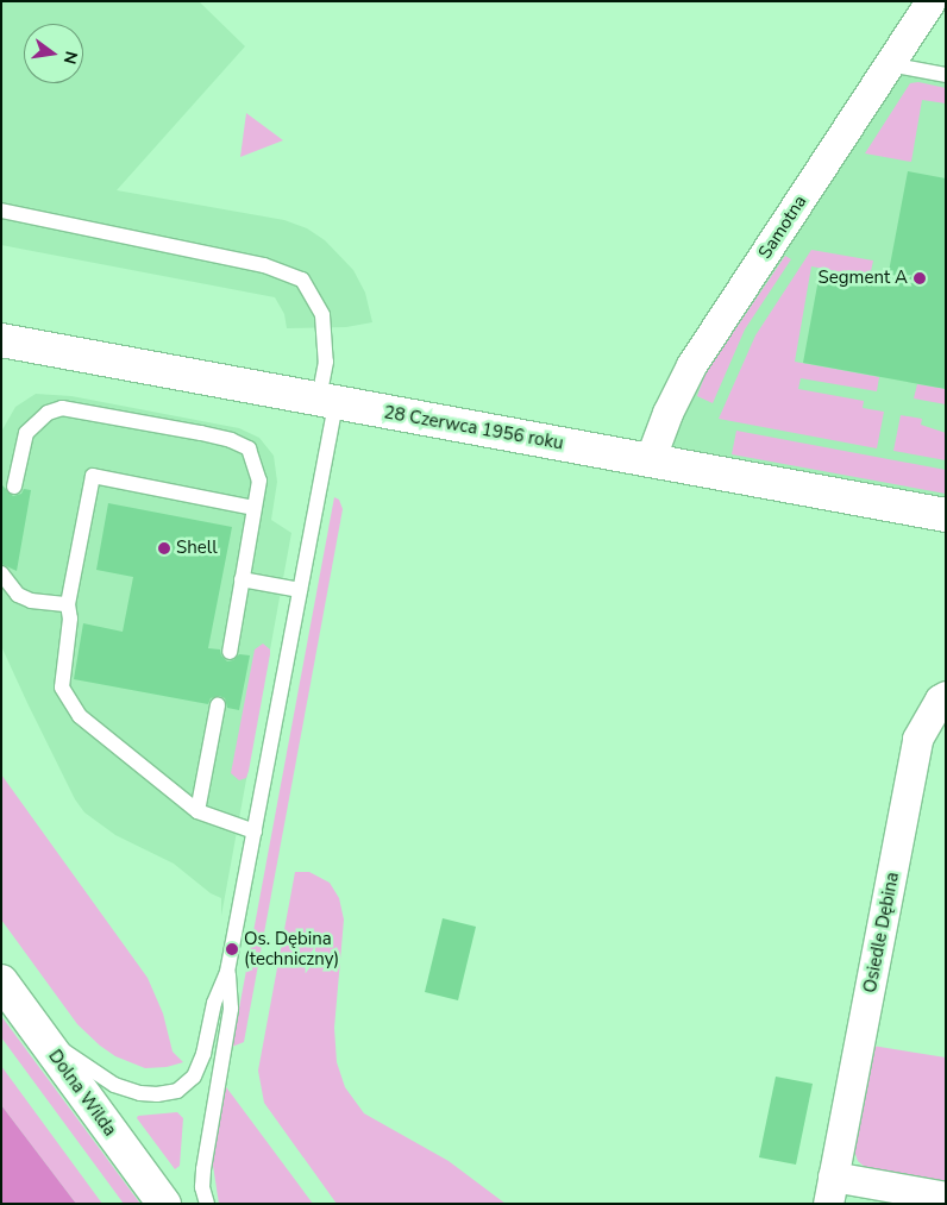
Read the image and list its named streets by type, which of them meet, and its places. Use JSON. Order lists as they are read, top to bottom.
{
  "streets": {
    "street": [
      "Samotna",
      "28 Czerwca 1956 roku",
      "Osiedle Dębina",
      "Dolna Wilda"
    ]
  },
  "crossings": [
    ["Samotna", "28 Czerwca 1956 roku"]
  ],
  "places": ["Segment A", "Shell", "Os. Dębina (techniczny)"],
  "north": "right"
}
